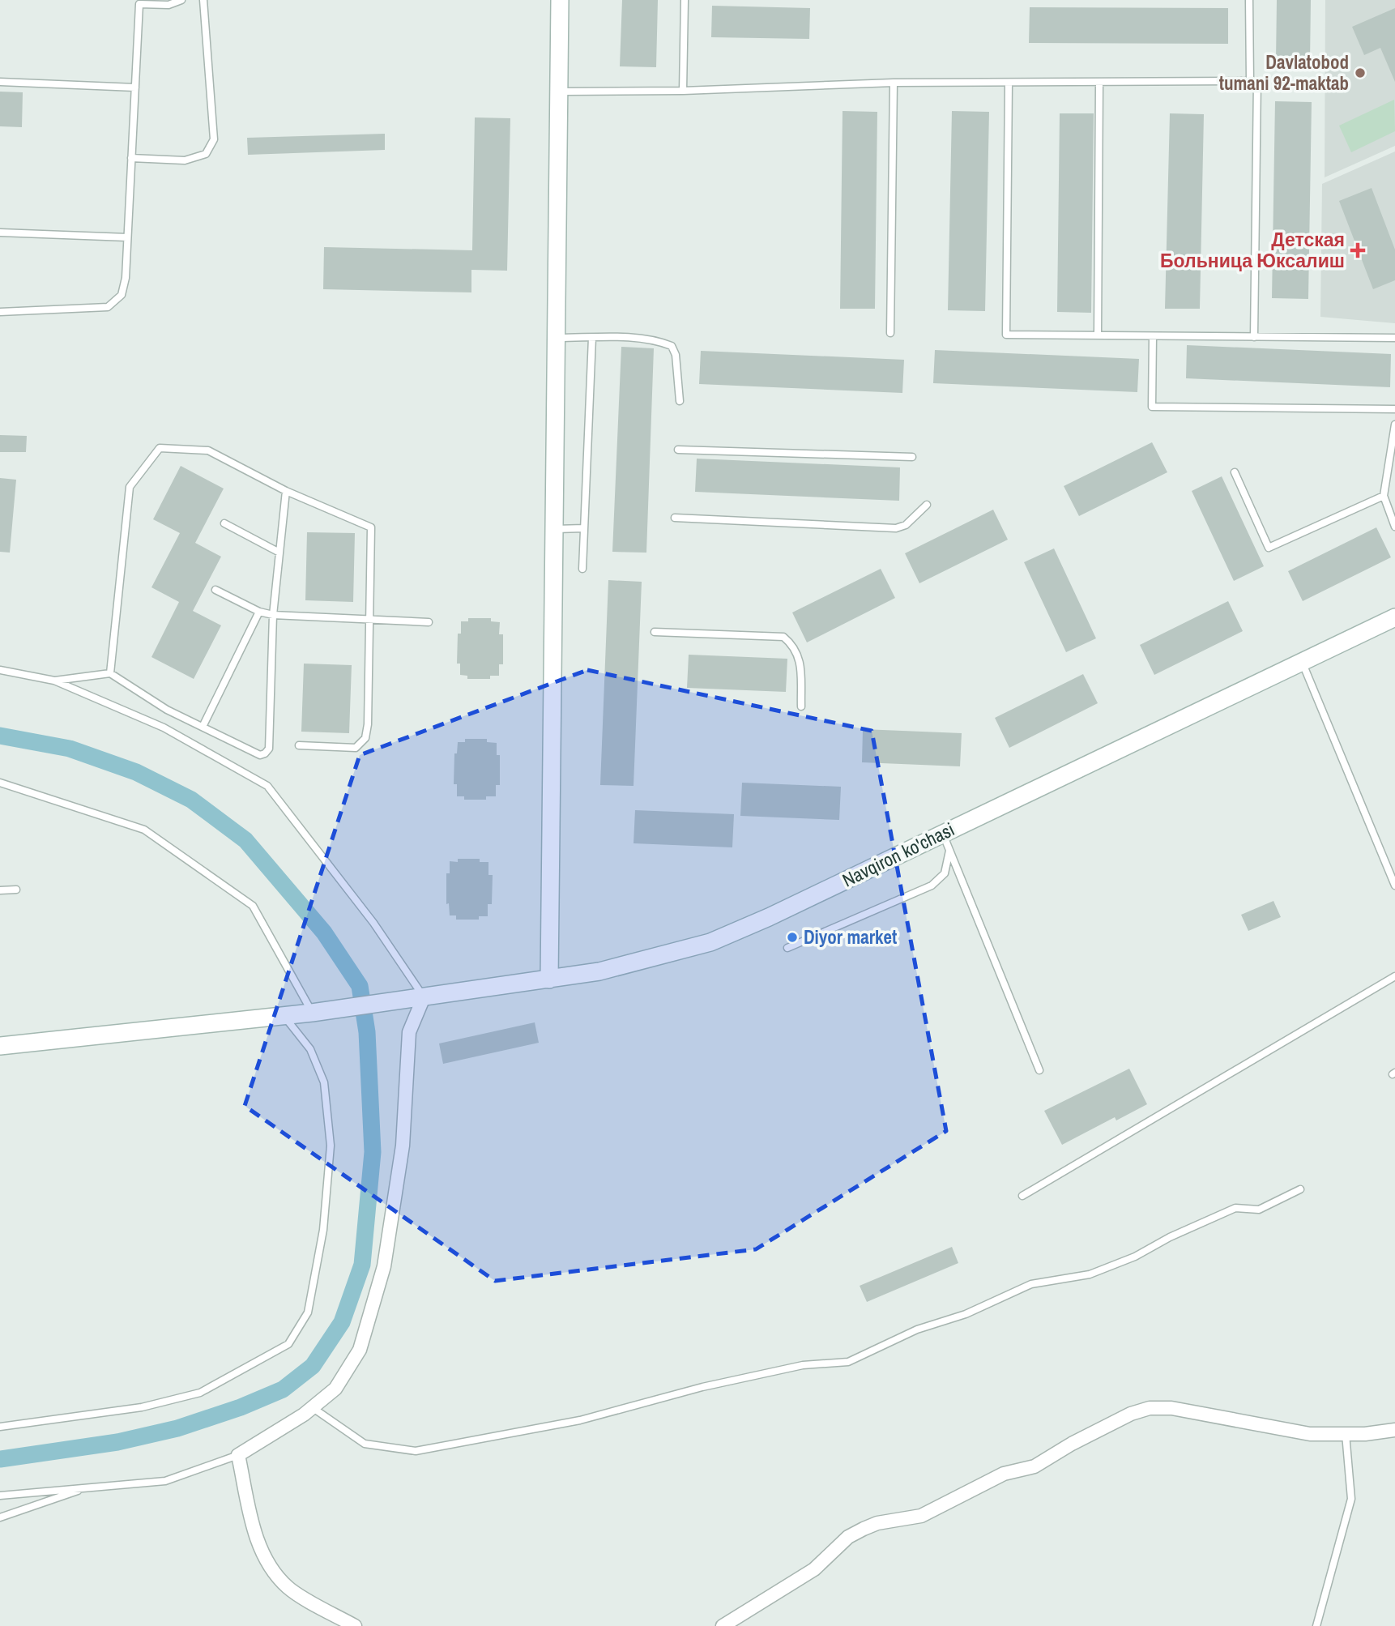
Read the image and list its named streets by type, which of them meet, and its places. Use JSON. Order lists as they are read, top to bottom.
{
  "streets": {
    "main road": ["Navqiron ko'chasi"]
  },
  "places": {
    "other": ["Davlatobod tumani 92-maktab", "Diyor market"],
    "health": ["Детская Больница Юксалиш"]
  }
}
